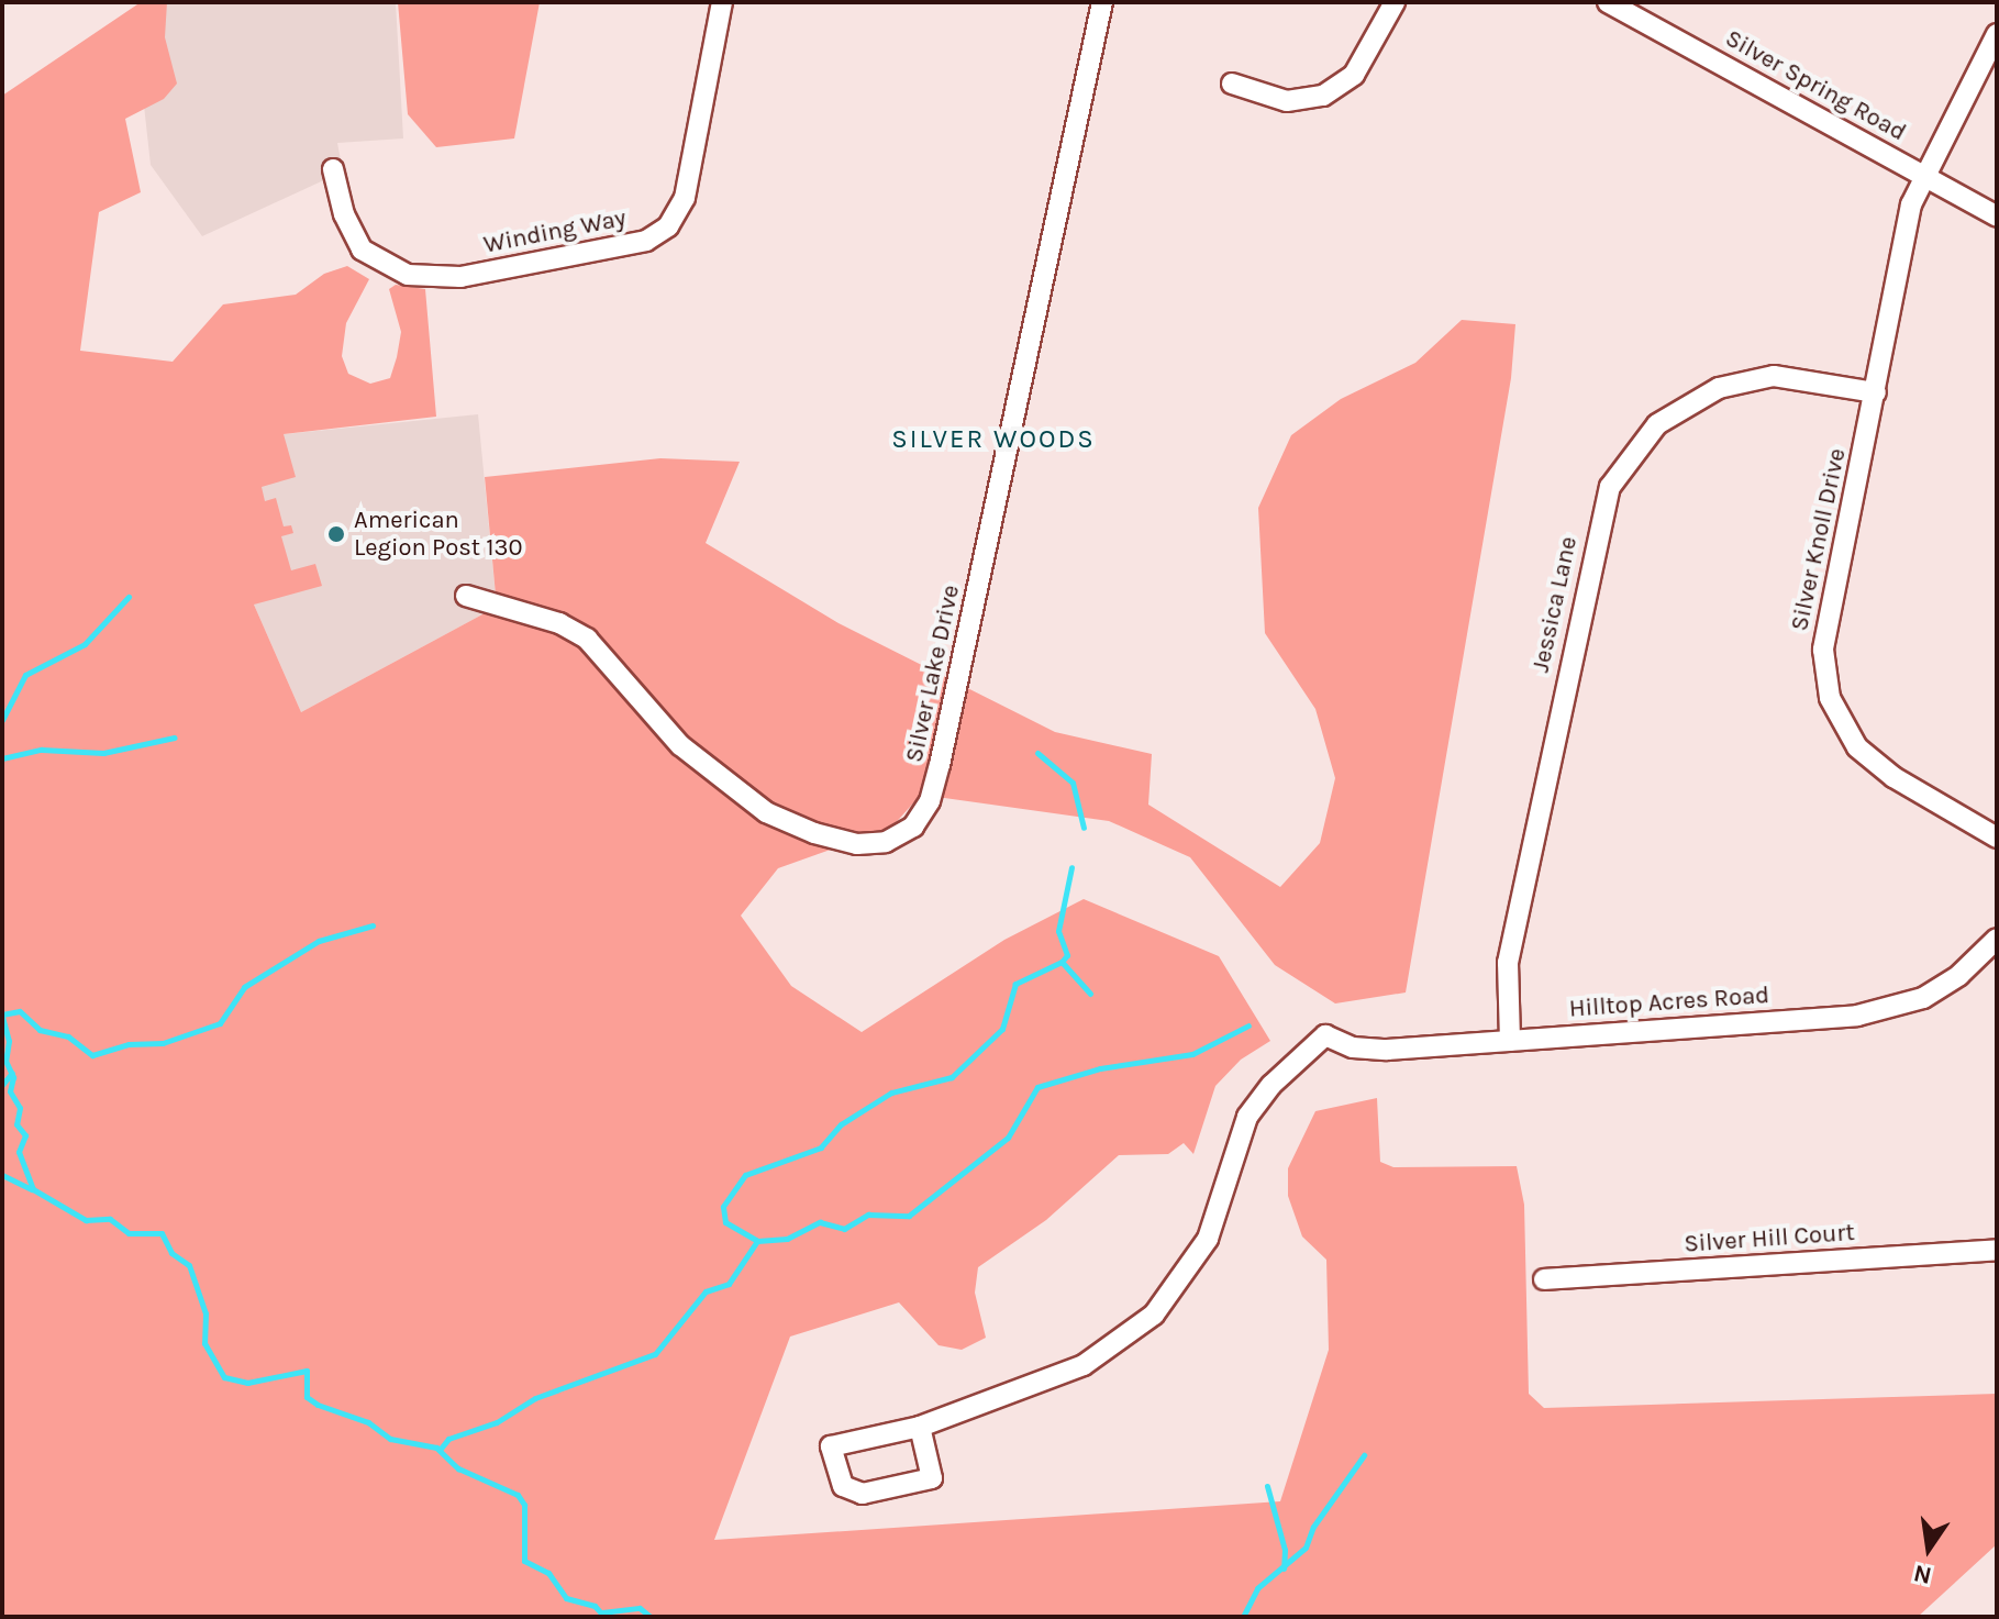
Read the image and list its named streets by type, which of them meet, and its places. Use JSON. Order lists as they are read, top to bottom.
{
  "streets": {
    "street": [
      "Silver Spring Road",
      "Winding Way",
      "Silver Knoll Drive",
      "Jessica Lane",
      "Silver Lake Drive",
      "Hilltop Acres Road",
      "Silver Hill Court"
    ]
  },
  "crossings": [
    ["Silver Spring Road", "Silver Knoll Drive"],
    ["Silver Knoll Drive", "Jessica Lane"],
    ["Jessica Lane", "Hilltop Acres Road"]
  ],
  "districts": ["SILVER WOODS"],
  "places": ["American Legion Post 130"],
  "north": "bottom"
}
